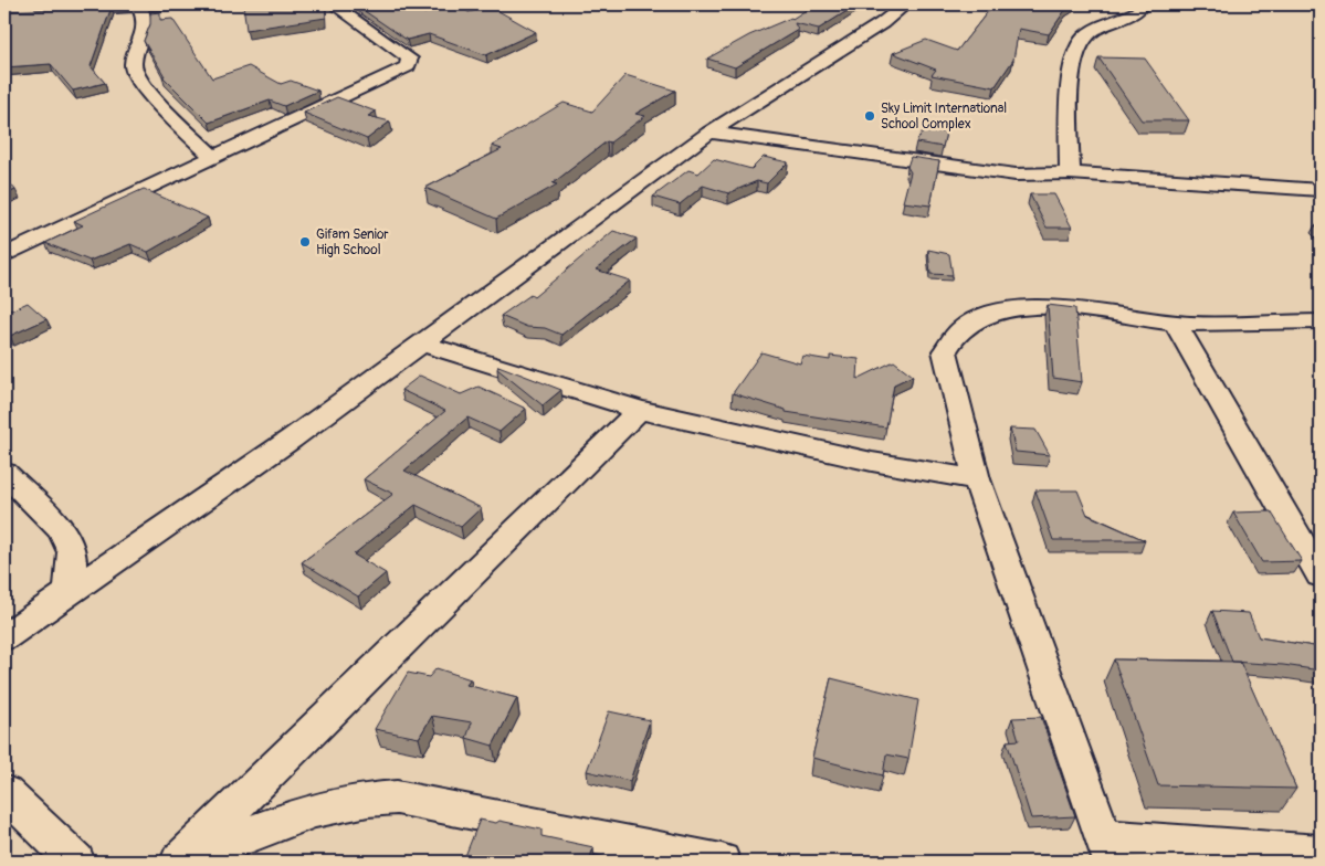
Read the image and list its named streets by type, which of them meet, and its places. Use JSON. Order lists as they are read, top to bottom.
{
  "places": ["Sky Limit International School Complex", "Gifam Senior High School"]
}
